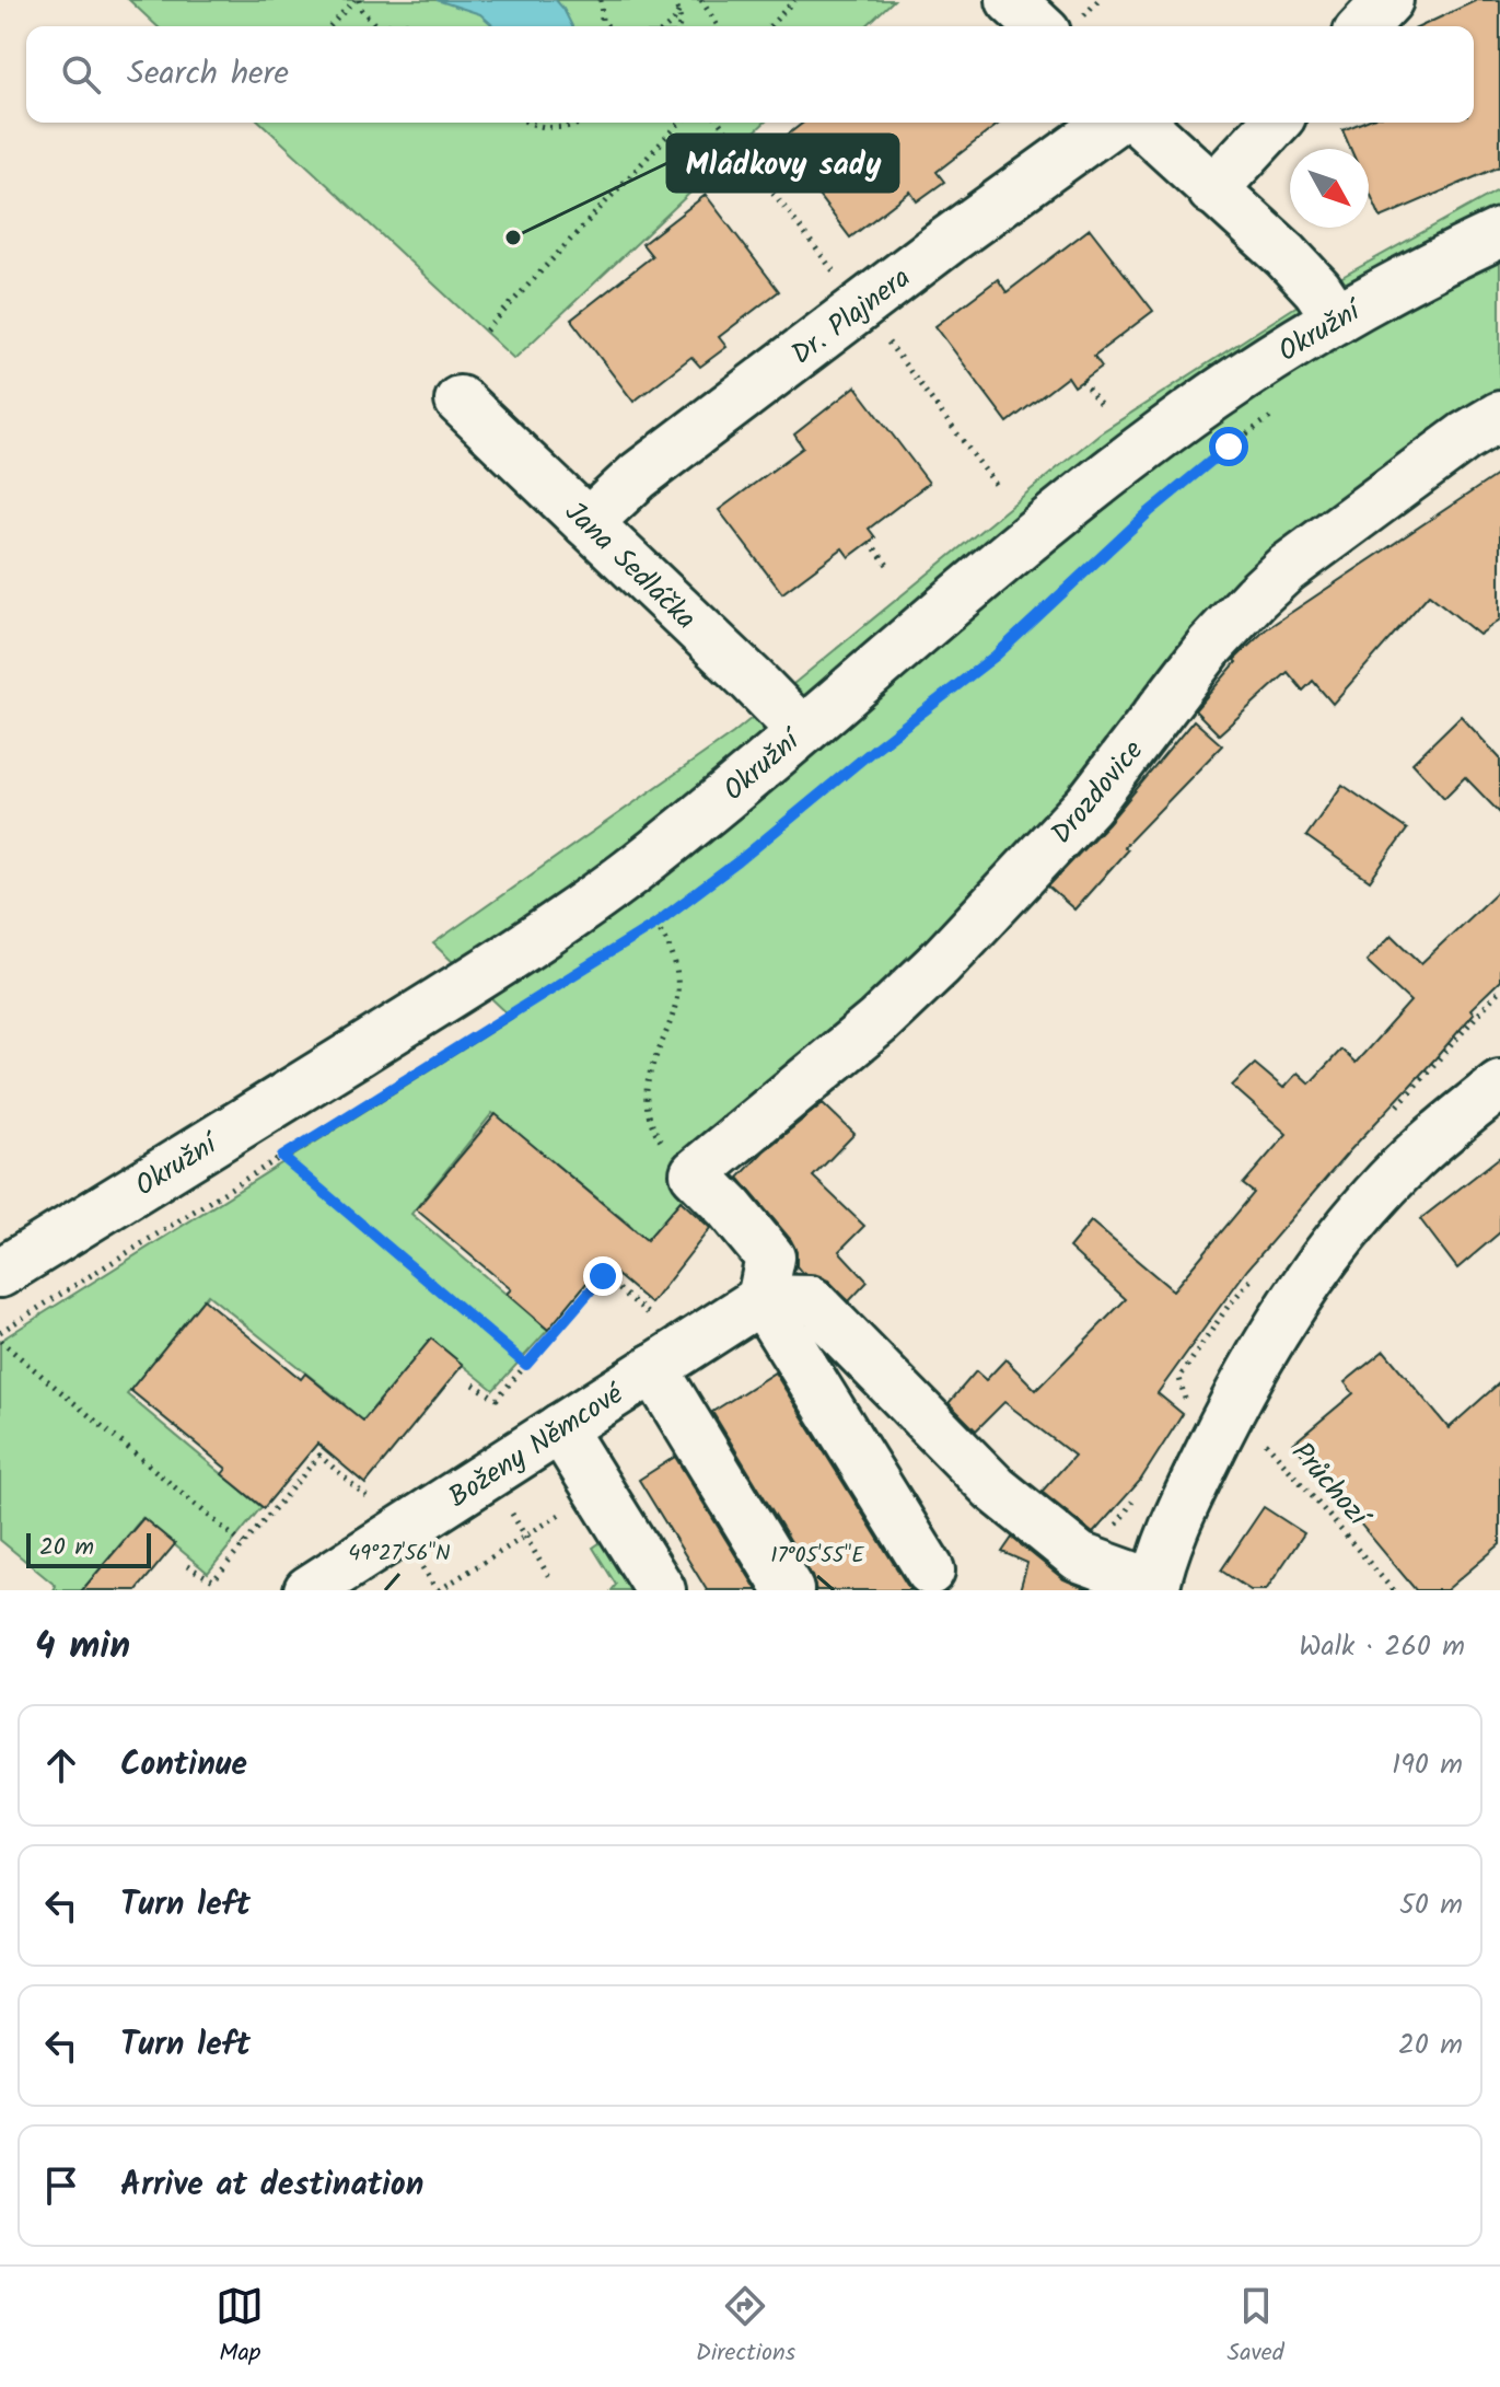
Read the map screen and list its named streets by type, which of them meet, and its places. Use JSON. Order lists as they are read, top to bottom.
{
  "streets": {
    "street": [
      "Dr. Plajnera",
      "Okružní",
      "Jana Sedláčka",
      "Drozdovice",
      "Boženy Němcové"
    ],
    "path": ["Průchozí"]
  },
  "crossings": [
    ["Dr. Plajnera", "Jana Sedláčka"],
    ["Okružní", "Jana Sedláčka"]
  ],
  "places": ["Mládkovy sady"],
  "scale_bar": "20 m",
  "north": "bottom right",
  "page": {
    "search": "Search here",
    "scale": "20 m",
    "heading": ["4 min", "Walk · 260 m"],
    "list": [
      ["Continue", "190 m"],
      ["Turn left", "50 m"],
      ["Turn left", "20 m"],
      "Arrive at destination"
    ],
    "nav": ["Map", "Directions", "Saved"]
  },
  "coordinates": ["49°27'56\"N", "17°05'55\"E"]
}
